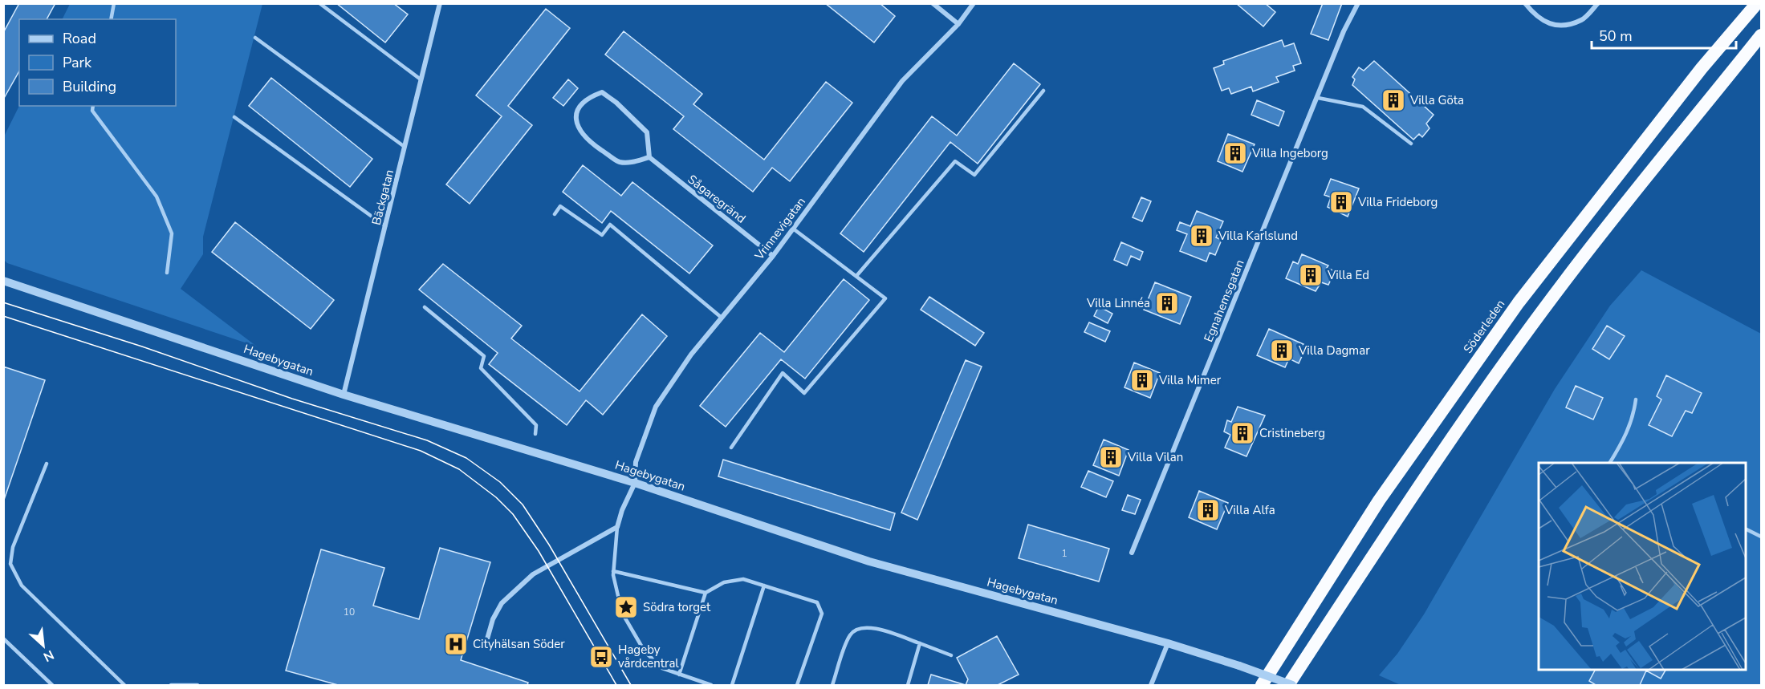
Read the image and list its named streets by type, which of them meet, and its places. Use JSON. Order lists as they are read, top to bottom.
{
  "streets": {
    "highway": ["Söderleden"],
    "street": [
      "Bäckgatan",
      "Sågaregränd",
      "Vrinnevigatan",
      "Egnahemsgatan",
      "Hagebygatan"
    ]
  },
  "crossings": [
    ["Bäckgatan", "Hagebygatan"],
    ["Sågaregränd", "Vrinnevigatan"],
    ["Vrinnevigatan", "Hagebygatan"]
  ],
  "places": {
    "building": [
      "Villa Göta",
      "Villa Ingeborg",
      "Villa Frideborg",
      "Villa Karlslund",
      "Villa Ed",
      "Villa Linnéa",
      "Villa Dagmar",
      "Villa Mimer",
      "Cristineberg",
      "Villa Vilan",
      "Villa Alfa"
    ],
    "place": ["Södra torget"],
    "hospital": ["Cityhälsan Söder"],
    "bus stop": ["Hageby vårdcentral"]
  },
  "house_numbers": ["1", "10"],
  "legend": ["Road", "Park", "Building"],
  "scale_bar": "50 m",
  "north": "bottom right"
}
